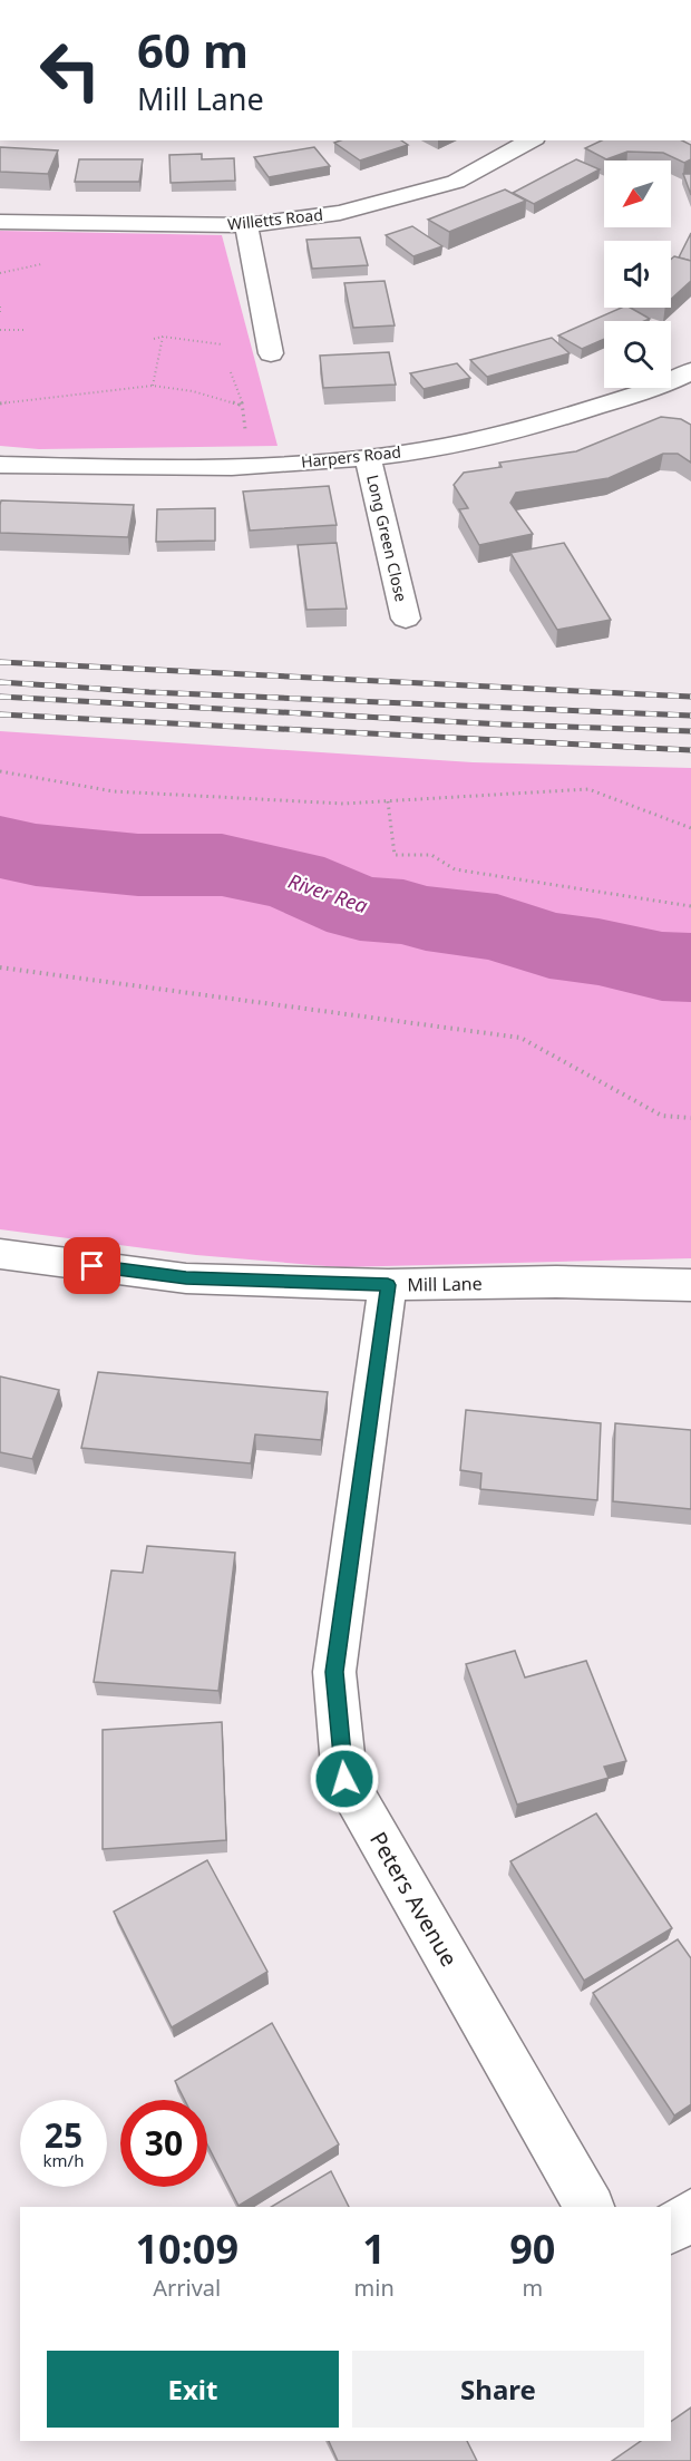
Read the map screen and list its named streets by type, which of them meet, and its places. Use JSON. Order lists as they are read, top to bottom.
{
  "streets": {
    "street": [
      "Willetts Road",
      "Harpers Road",
      "Long Green Close",
      "Mill Lane",
      "Peters Avenue"
    ]
  },
  "crossings": [
    ["Harpers Road", "Long Green Close"],
    ["Mill Lane", "Peters Avenue"]
  ],
  "water": ["River Rea"],
  "north": "bottom left",
  "page": {
    "turn": ["60 m", "Mill Lane"],
    "speed": "25 km/h",
    "limit": "30",
    "eta": [
      "10:09",
      "Arrival",
      "1",
      "min",
      "90",
      "m"
    ],
    "buttons": ["Exit", "Share"]
  }
}
